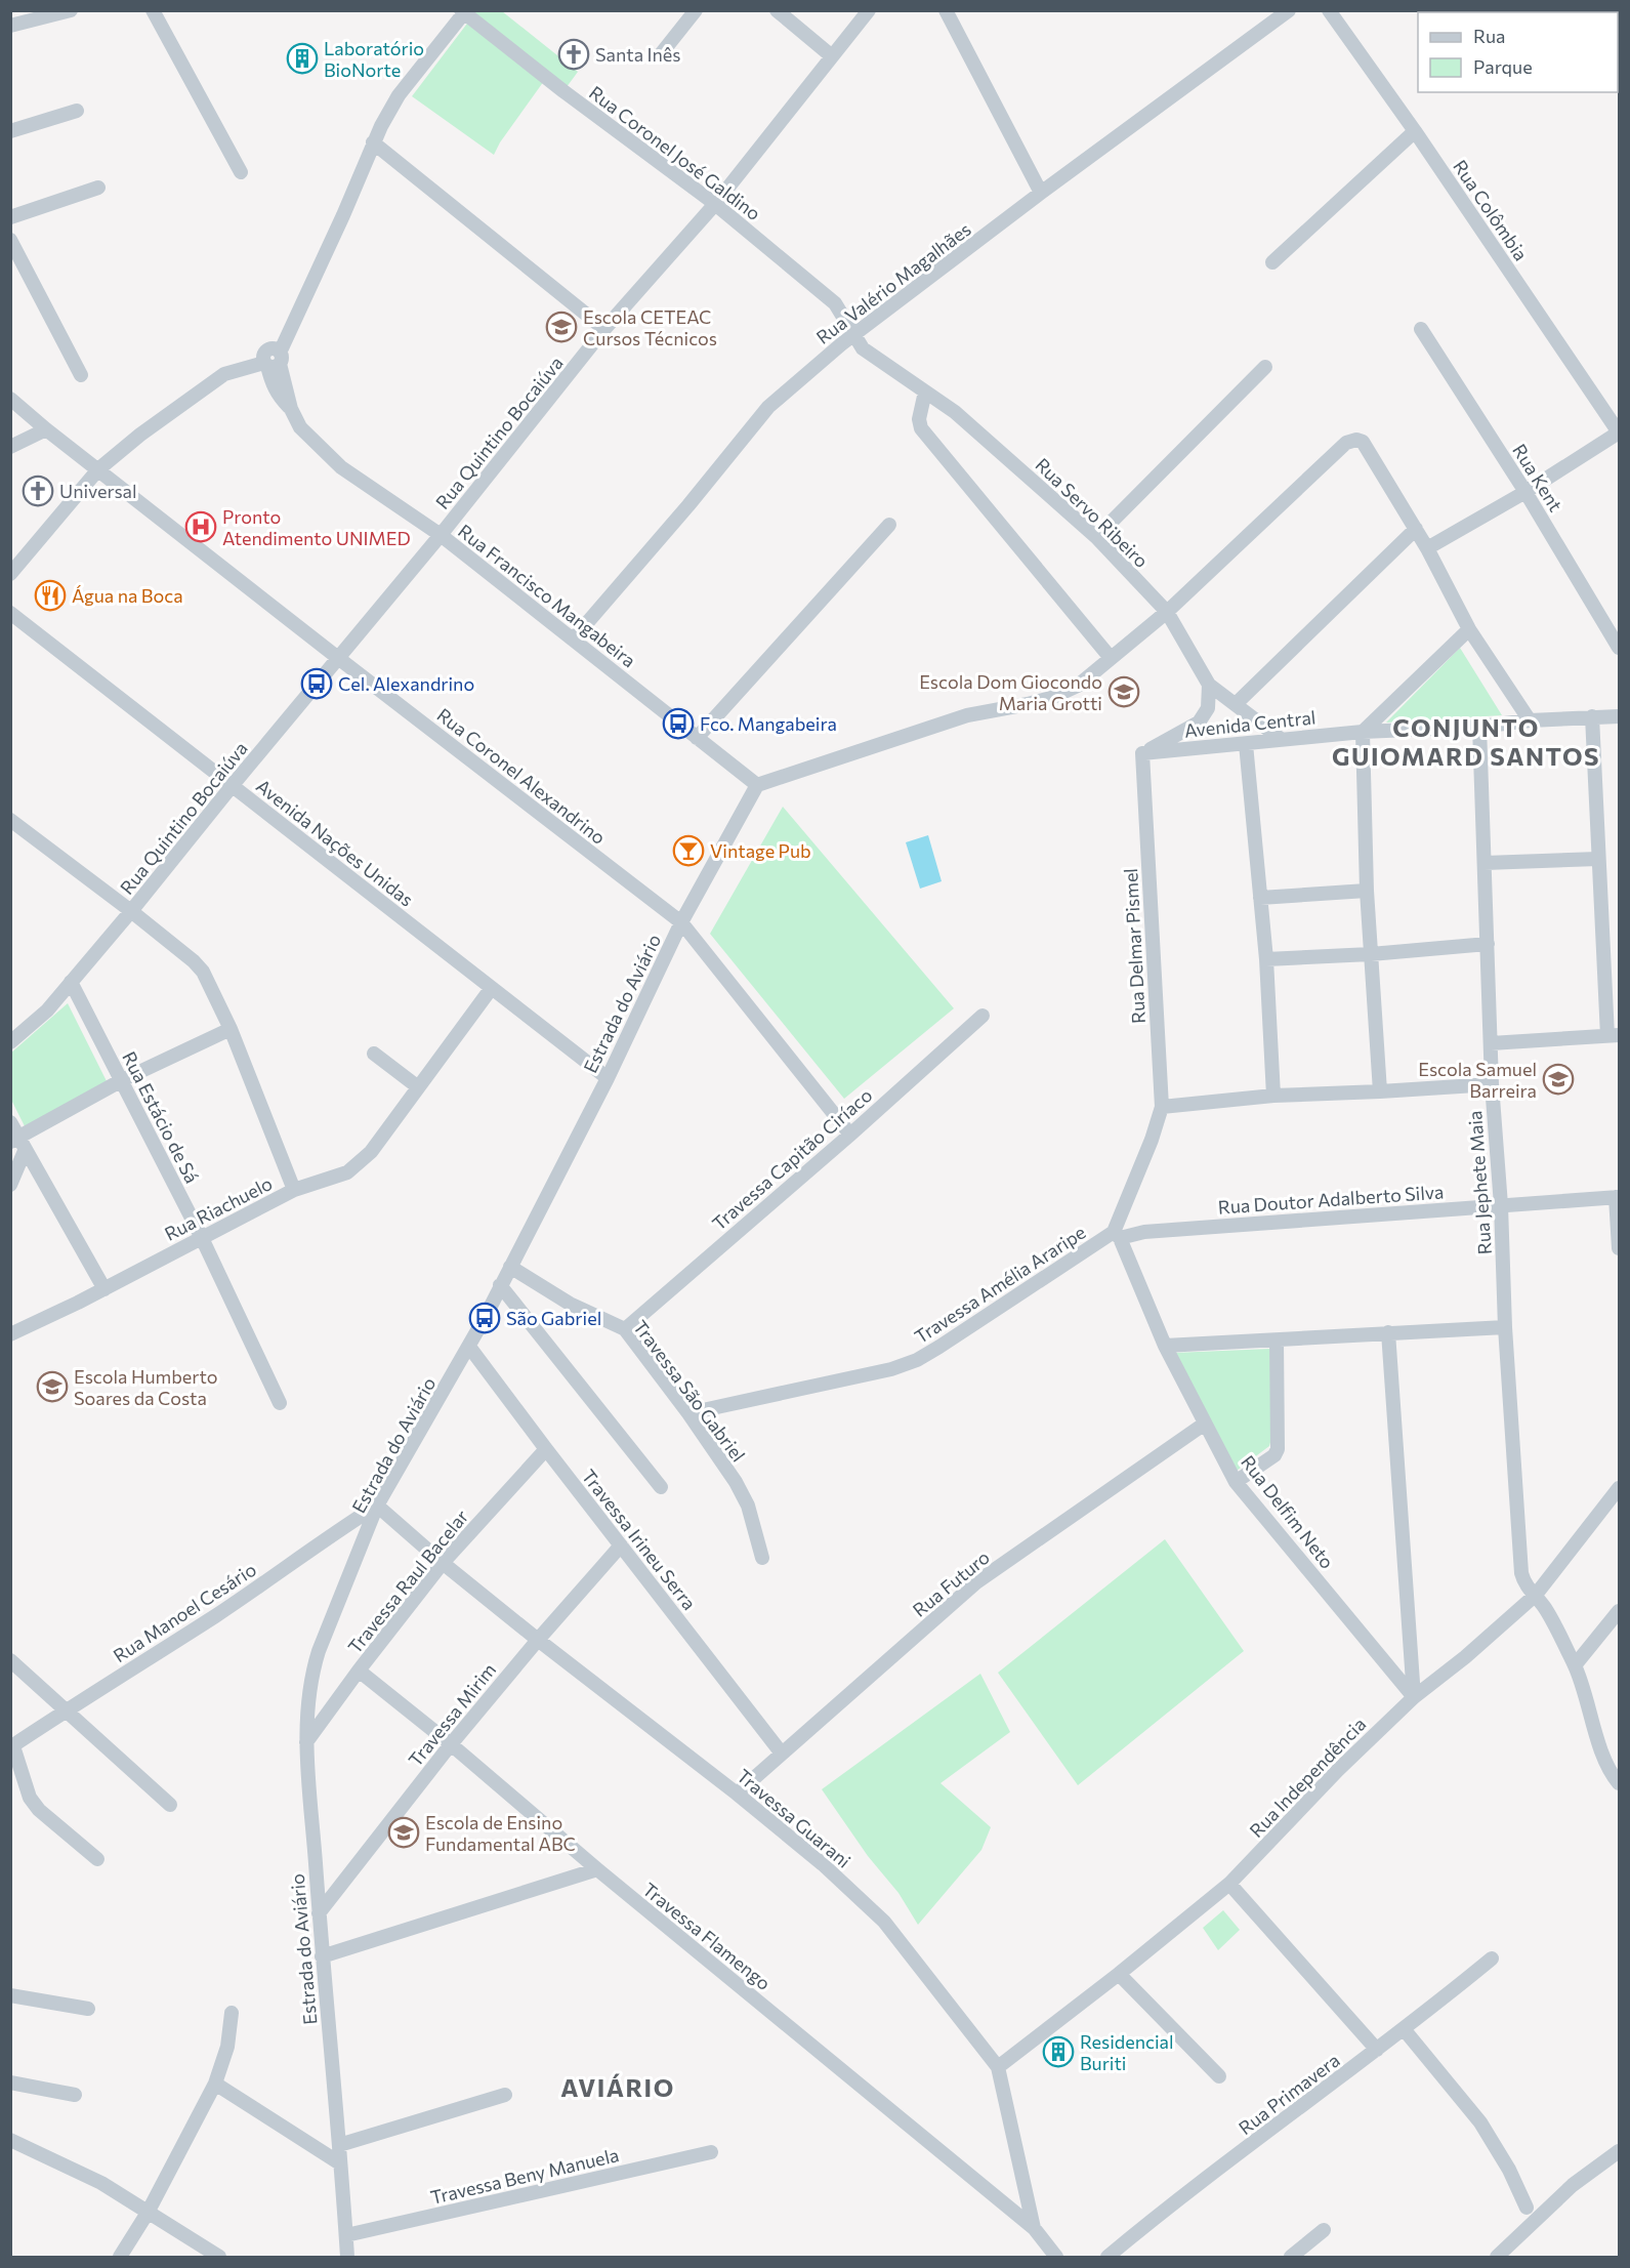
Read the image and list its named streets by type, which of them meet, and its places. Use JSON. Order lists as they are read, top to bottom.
{
  "streets": {
    "street": [
      "Rua Coronel José Galdino",
      "Rua Colômbia",
      "Rua Valério Magalhães",
      "Rua Quintino Bocaiúva",
      "Rua Kent",
      "Rua Servo Ribeiro",
      "Rua Francisco Mangabeira",
      "Avenida Central",
      "Rua Coronel Alexandrino",
      "Avenida Nações Unidas",
      "Rua Delmar Pismel",
      "Estrada do Aviário",
      "Rua Estácio de Sá",
      "Travessa Capitão Ciríaco",
      "Rua Jephete Maia",
      "Rua Doutor Adalberto Silva",
      "Rua Riachuelo",
      "Travessa Amélia Araripe",
      "Travessa São Gabriel",
      "Rua Delfim Neto",
      "Travessa Irineu Serra",
      "Travessa Raul Bacelar",
      "Rua Futuro",
      "Rua Manoel Cesário",
      "Travessa Mirim",
      "Rua Independência",
      "Travessa Guarani",
      "Travessa Flamengo",
      "Rua Primavera",
      "Travessa Beny Manuela"
    ]
  },
  "crossings": [
    ["Rua Coronel José Galdino", "Rua Valério Magalhães"],
    ["Rua Coronel José Galdino", "Rua Quintino Bocaiúva"],
    ["Rua Coronel José Galdino", "Rua Servo Ribeiro"],
    ["Rua Valério Magalhães", "Rua Servo Ribeiro"],
    ["Rua Valério Magalhães", "Rua Francisco Mangabeira"],
    ["Rua Quintino Bocaiúva", "Rua Francisco Mangabeira"],
    ["Rua Quintino Bocaiúva", "Rua Coronel Alexandrino"],
    ["Rua Quintino Bocaiúva", "Avenida Nações Unidas"],
    ["Rua Quintino Bocaiúva", "Rua Estácio de Sá"],
    ["Rua Servo Ribeiro", "Avenida Central"],
    ["Rua Francisco Mangabeira", "Estrada do Aviário"],
    ["Avenida Central", "Rua Delmar Pismel"],
    ["Avenida Central", "Rua Jephete Maia"],
    ["Rua Coronel Alexandrino", "Estrada do Aviário"],
    ["Rua Coronel Alexandrino", "Travessa Capitão Ciríaco"],
    ["Avenida Nações Unidas", "Estrada do Aviário"],
    ["Avenida Nações Unidas", "Rua Riachuelo"],
    ["Rua Delmar Pismel", "Rua Doutor Adalberto Silva"],
    ["Rua Delmar Pismel", "Travessa Amélia Araripe"],
    ["Rua Delmar Pismel", "Rua Delfim Neto"],
    ["Estrada do Aviário", "Travessa São Gabriel"],
    ["Estrada do Aviário", "Travessa Irineu Serra"],
    ["Estrada do Aviário", "Travessa Raul Bacelar"],
    ["Estrada do Aviário", "Rua Manoel Cesário"],
    ["Estrada do Aviário", "Travessa Mirim"],
    ["Estrada do Aviário", "Travessa Guarani"],
    ["Estrada do Aviário", "Travessa Beny Manuela"],
    ["Rua Estácio de Sá", "Rua Riachuelo"],
    ["Travessa Capitão Ciríaco", "Travessa São Gabriel"],
    ["Rua Jephete Maia", "Rua Doutor Adalberto Silva"],
    ["Rua Jephete Maia", "Rua Independência"],
    ["Rua Doutor Adalberto Silva", "Travessa Amélia Araripe"],
    ["Rua Doutor Adalberto Silva", "Rua Delfim Neto"],
    ["Travessa Amélia Araripe", "Travessa São Gabriel"],
    ["Travessa Amélia Araripe", "Rua Delfim Neto"],
    ["Rua Delfim Neto", "Rua Futuro"],
    ["Rua Delfim Neto", "Rua Independência"],
    ["Travessa Irineu Serra", "Travessa Raul Bacelar"],
    ["Travessa Irineu Serra", "Rua Futuro"],
    ["Travessa Irineu Serra", "Travessa Mirim"],
    ["Travessa Raul Bacelar", "Travessa Guarani"],
    ["Travessa Raul Bacelar", "Travessa Flamengo"],
    ["Rua Futuro", "Travessa Guarani"],
    ["Rua Manoel Cesário", "Travessa Guarani"],
    ["Travessa Mirim", "Travessa Guarani"],
    ["Travessa Mirim", "Travessa Flamengo"],
    ["Rua Independência", "Travessa Guarani"],
    ["Travessa Guarani", "Travessa Flamengo"]
  ],
  "districts": ["CONJUNTO GUIOMARD SANTOS", "AVIÁRIO"],
  "places": {
    "church": ["Santa Inês", "Universal"],
    "building": ["Laboratório BioNorte", "Residencial Buriti"],
    "school or university": [
      "Escola CETEAC Cursos Técnicos",
      "Escola Dom Giocondo Maria Grotti",
      "Escola Samuel Barreira",
      "Escola Humberto Soares da Costa",
      "Escola de Ensino Fundamental ABC"
    ],
    "hospital": ["Pronto Atendimento UNIMED"],
    "restaurant": ["Água na Boca"],
    "bus stop": ["Cel. Alexandrino", "Fco. Mangabeira", "São Gabriel"],
    "bar": ["Vintage Pub"]
  },
  "legend": ["Rua", "Parque"]
}
